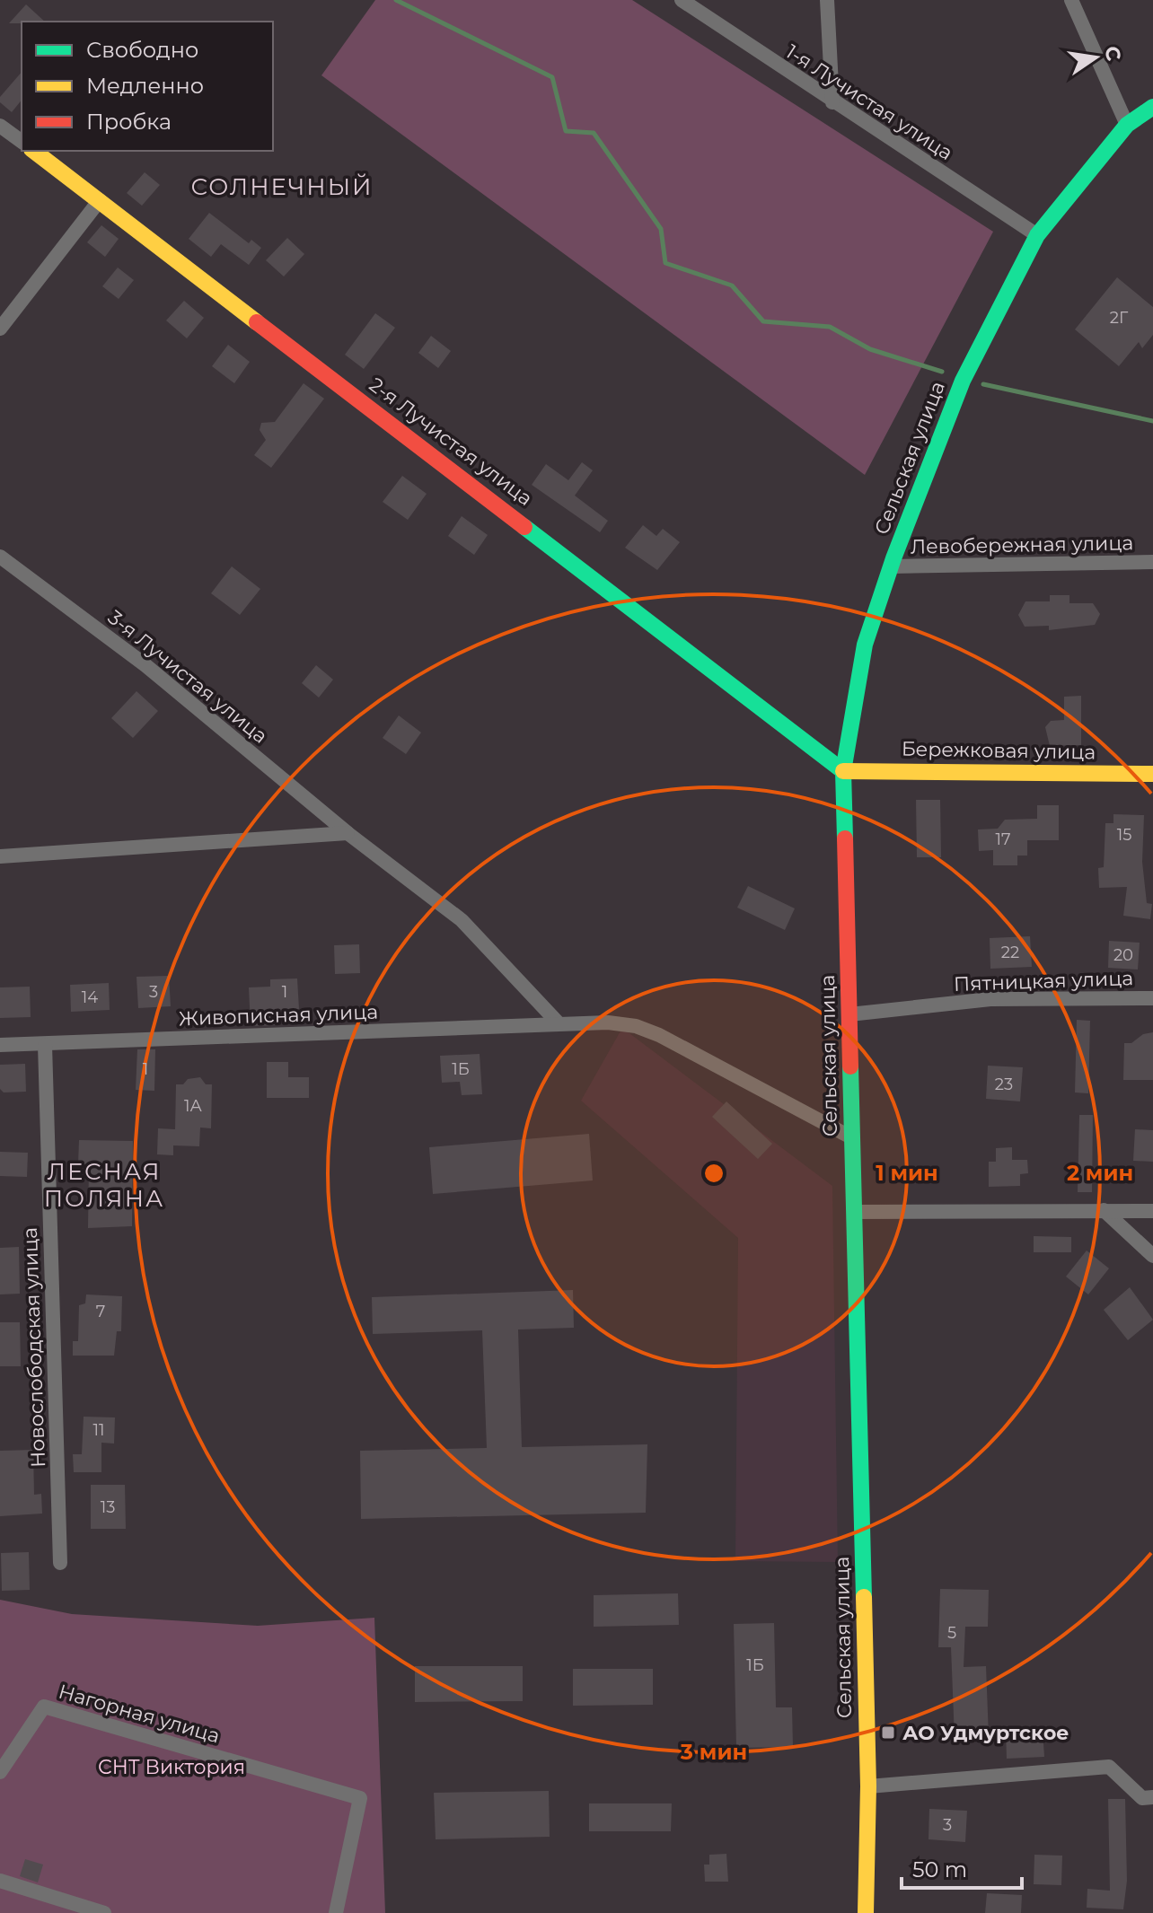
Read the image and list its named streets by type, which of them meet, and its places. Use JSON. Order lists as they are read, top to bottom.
{
  "streets": {
    "street": [
      "1-я Лучистая улица",
      "2-я Лучистая улица",
      "Сельская улица",
      "Левобережная улица",
      "3-я Лучистая улица",
      "Бережковая улица",
      "Пятницкая улица",
      "Живописная улица",
      "Новослободская улица",
      "Нагорная улица"
    ]
  },
  "crossings": [
    ["1-я Лучистая улица", "Сельская улица"],
    ["2-я Лучистая улица", "Сельская улица"],
    ["2-я Лучистая улица", "Бережковая улица"],
    ["Сельская улица", "Левобережная улица"],
    ["Сельская улица", "Бережковая улица"],
    ["Сельская улица", "Пятницкая улица"],
    ["Сельская улица", "Живописная улица"],
    ["3-я Лучистая улица", "Живописная улица"],
    ["Живописная улица", "Новослободская улица"]
  ],
  "districts": ["СОЛНЕЧНЫЙ", "ЛЕСНАЯ ПОЛЯНА"],
  "parks": ["СНТ Виктория"],
  "places": {
    "transit": ["АО Удмуртское"]
  },
  "house_numbers": [
    "2Г",
    "15",
    "17",
    "22",
    "20",
    "3",
    "1",
    "14",
    "1",
    "1Б",
    "23",
    "1А",
    "7",
    "11",
    "13",
    "5",
    "1Б",
    "3"
  ],
  "legend": ["Свободно", "Медленно", "Пробка"],
  "scale_bar": "50 m",
  "north": "right",
  "rings": ["1 мин", "2 мин", "3 мин"]
}
